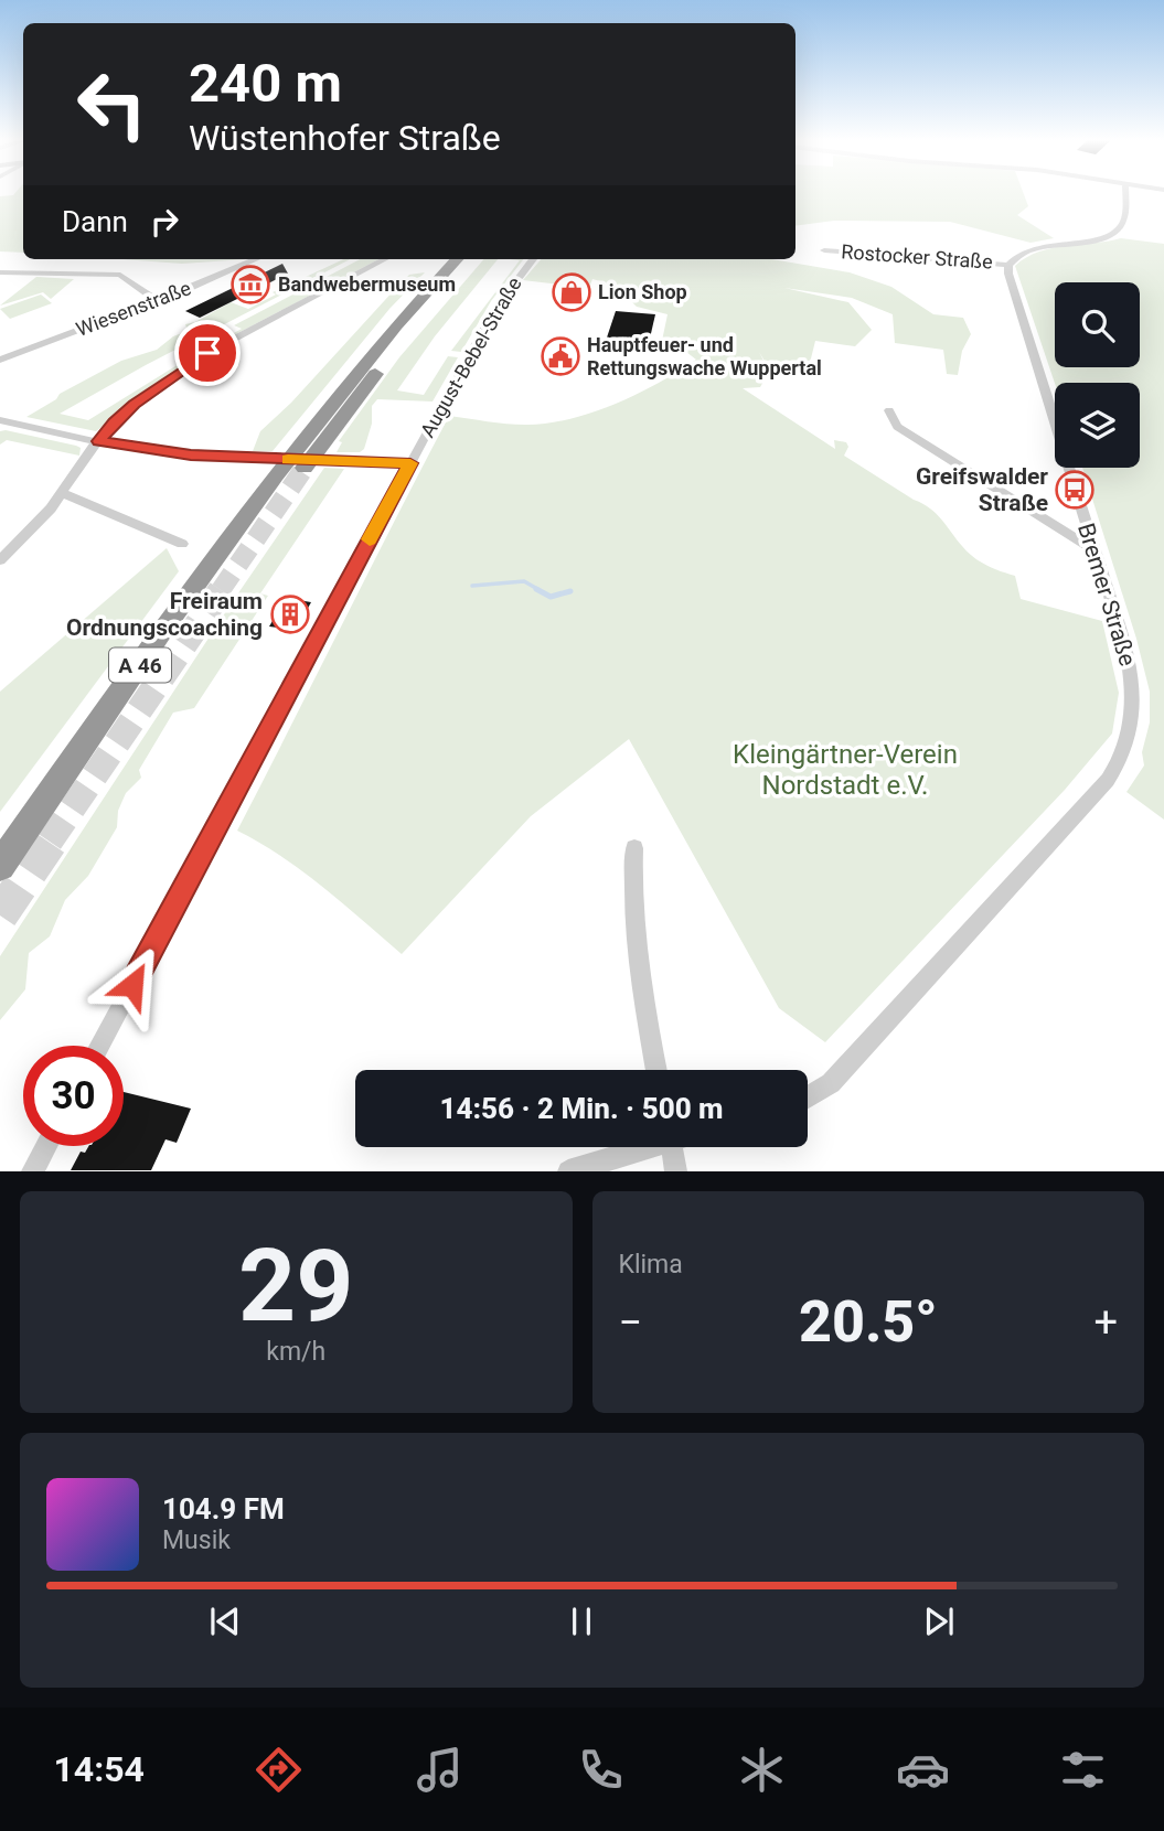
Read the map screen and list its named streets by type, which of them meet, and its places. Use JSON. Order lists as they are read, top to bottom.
{
  "streets": {
    "highway": ["A 46"],
    "street": [
      "Rostocker Straße",
      "Wiesenstraße",
      "August-Bebel-Straße",
      "Bremer Straße"
    ]
  },
  "crossings": [
    ["Rostocker Straße", "Bremer Straße"]
  ],
  "parks": ["Kleingärtner-Verein Nordstadt e.V."],
  "places": {
    "museum": ["Bandwebermuseum"],
    "shop": ["Lion Shop"],
    "public building": ["Hauptfeuer- und Rettungswache Wuppertal"],
    "bus stop": ["Greifswalder Straße"],
    "building": ["Freiraum Ordnungscoaching"]
  },
  "page": {
    "turn": ["240 m", "Wüstenhofer Straße"],
    "then": "Dann",
    "limit": "30",
    "trip": "14:56 · 2 Min. · 500 m",
    "tile": [
      ["29", "km/h"],
      "Klima"
    ],
    "heat": ["−", "20.5°", "+"],
    "song": ["104.9 FM", "Musik"],
    "tabs": "14:54"
  }
}
